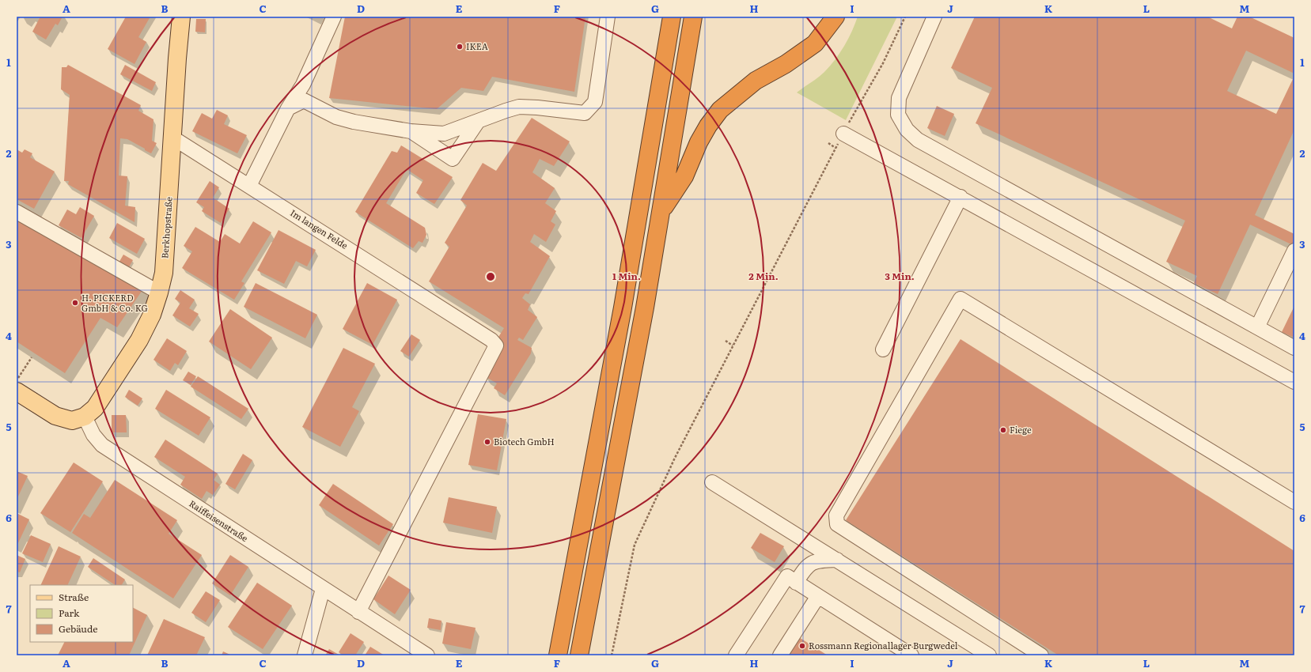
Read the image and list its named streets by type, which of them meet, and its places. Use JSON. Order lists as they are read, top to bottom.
{
  "streets": {
    "main road": ["Berkhopstraße"],
    "street": ["Im langen Felde", "Raiffeisenstraße"]
  },
  "crossings": [
    ["Berkhopstraße", "Im langen Felde"],
    ["Berkhopstraße", "Raiffeisenstraße"],
    ["Im langen Felde", "Raiffeisenstraße"]
  ],
  "places": [
    "IKEA",
    "H. PICKERD GmbH & Co. KG",
    "Fiege",
    "Biotech GmbH",
    "Rossmann Regionallager Burgwedel"
  ],
  "legend": ["Straße", "Park", "Gebäude"],
  "grid": {
    "columns": [
      "A",
      "B",
      "C",
      "D",
      "E",
      "F",
      "G",
      "H",
      "I",
      "J",
      "K",
      "L",
      "M"
    ],
    "rows": [
      "1",
      "2",
      "3",
      "4",
      "5",
      "6",
      "7"
    ]
  },
  "rings": ["1 Min.", "2 Min.", "3 Min."]
}
